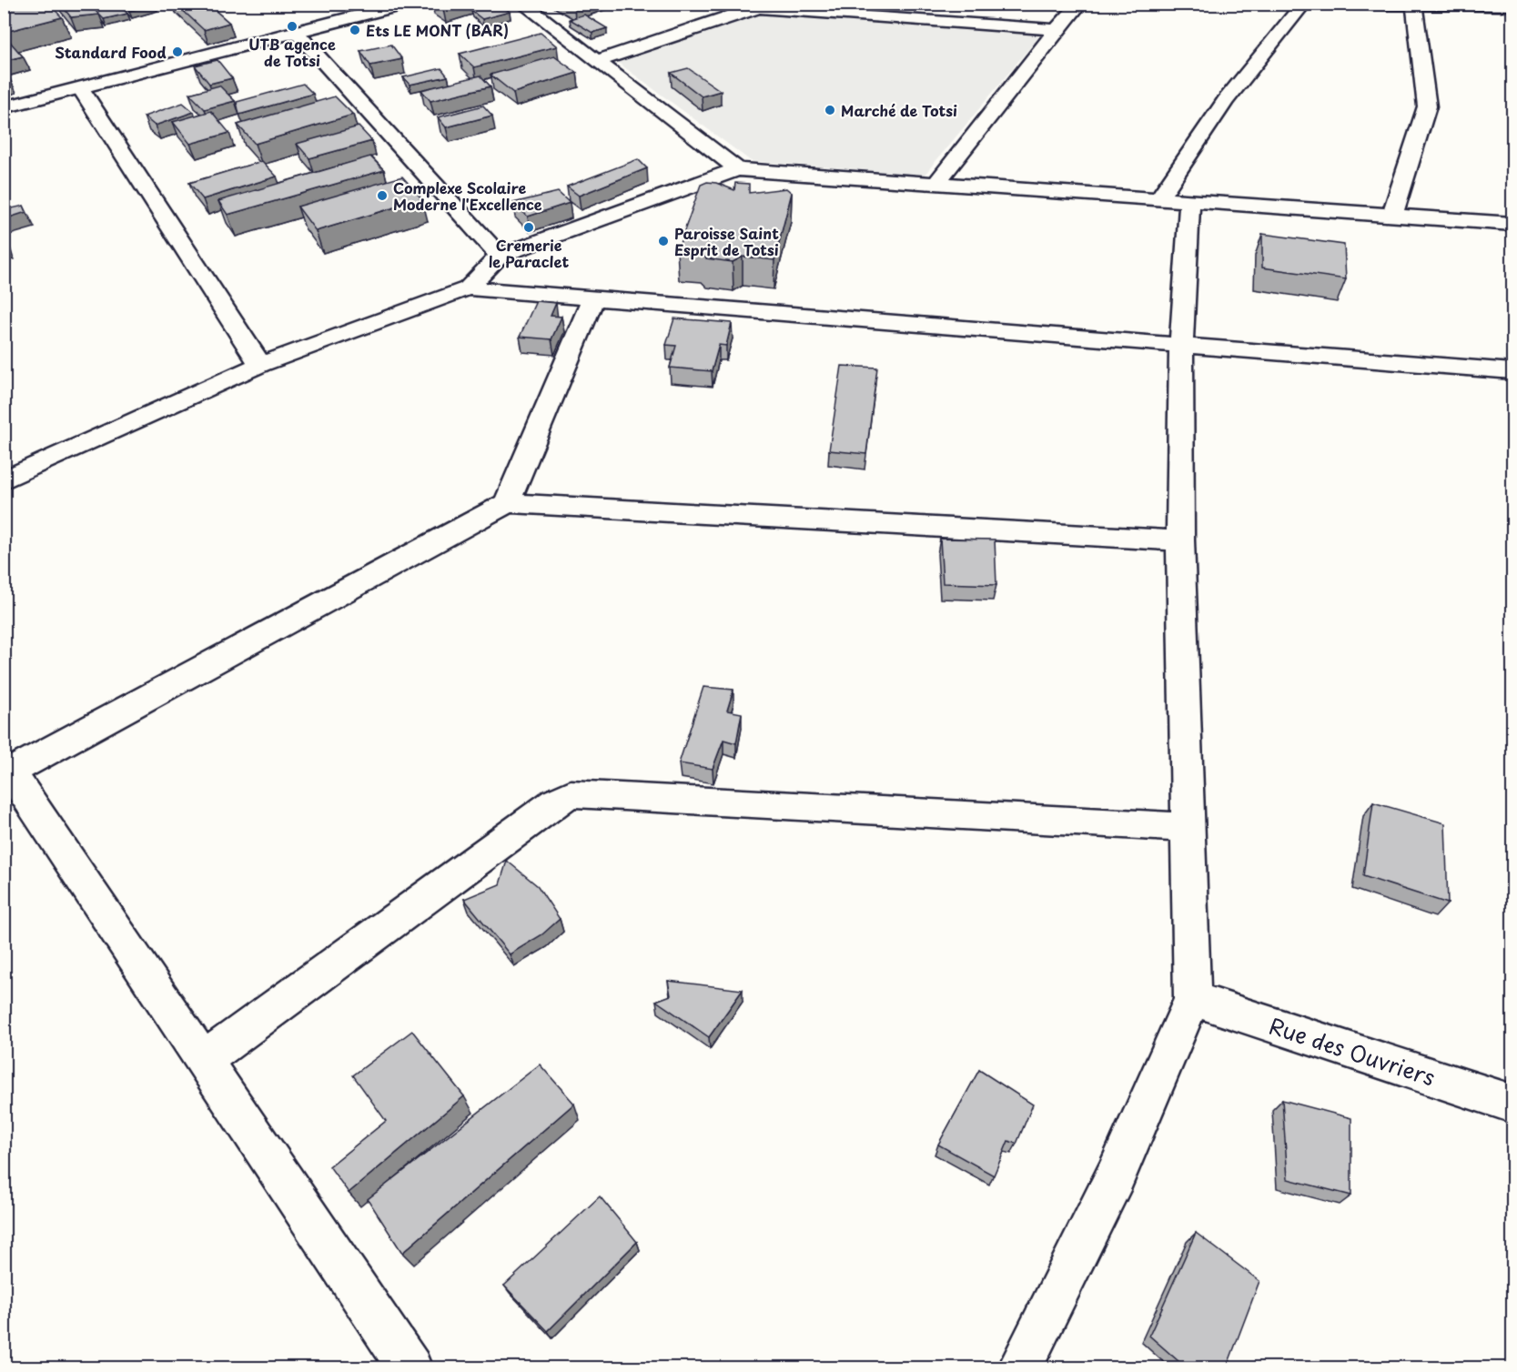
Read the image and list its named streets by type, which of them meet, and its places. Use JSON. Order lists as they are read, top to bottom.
{
  "streets": {
    "street": ["Rue des Ouvriers"]
  },
  "places": [
    "UTB agence de Totsi",
    "Ets LE MONT (BAR)",
    "Standard Food",
    "Marché de Totsi",
    "Complexe Scolaire Moderne l'Excellence",
    "Cremerie le Paraclet",
    "Paroisse Saint Esprit de Totsi"
  ]
}
